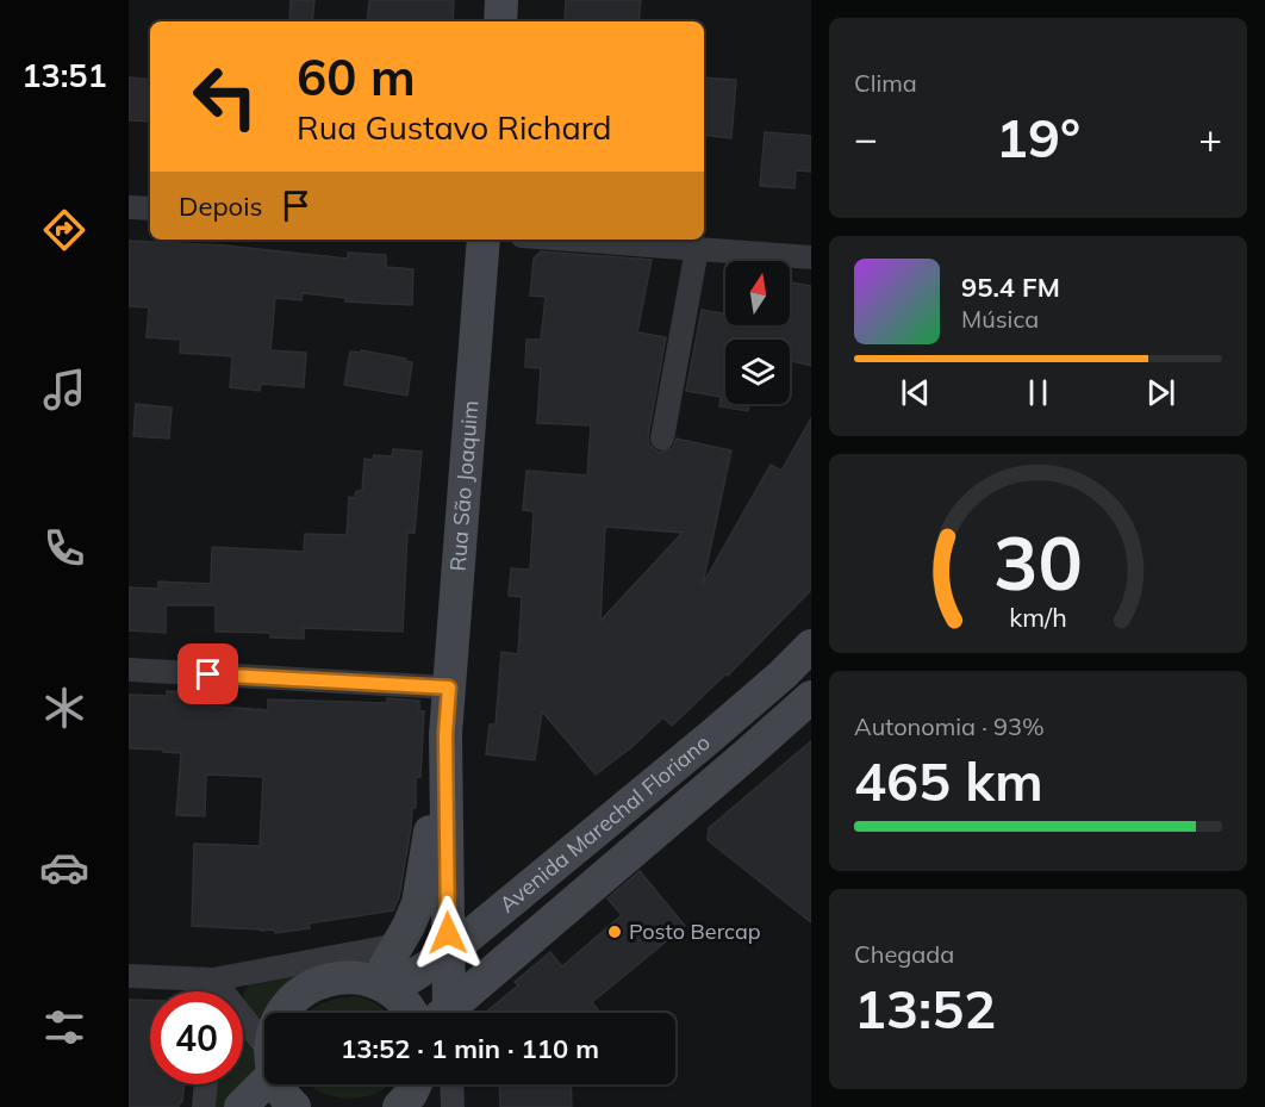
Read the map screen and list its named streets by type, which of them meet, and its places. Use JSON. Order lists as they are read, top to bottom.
{
  "streets": {
    "main road": ["Rua São Joaquim", "Avenida Marechal Floriano"]
  },
  "crossings": [
    ["Rua São Joaquim", "Avenida Marechal Floriano"]
  ],
  "places": ["Posto Bercap"],
  "north": "top",
  "page": {
    "tabs": "13:51",
    "tile": [
      "Clima",
      ["Autonomia · 93%", "465 km"],
      ["Chegada", "13:52"]
    ],
    "turn": ["60 m", "Rua Gustavo Richard"],
    "heat": ["−", "19°", "+"],
    "then": "Depois",
    "song": ["95.4 FM", "Música"],
    "limit": "40",
    "trip": "13:52 · 1 min · 110 m",
    "gauge": ["30", "km/h"]
  }
}
